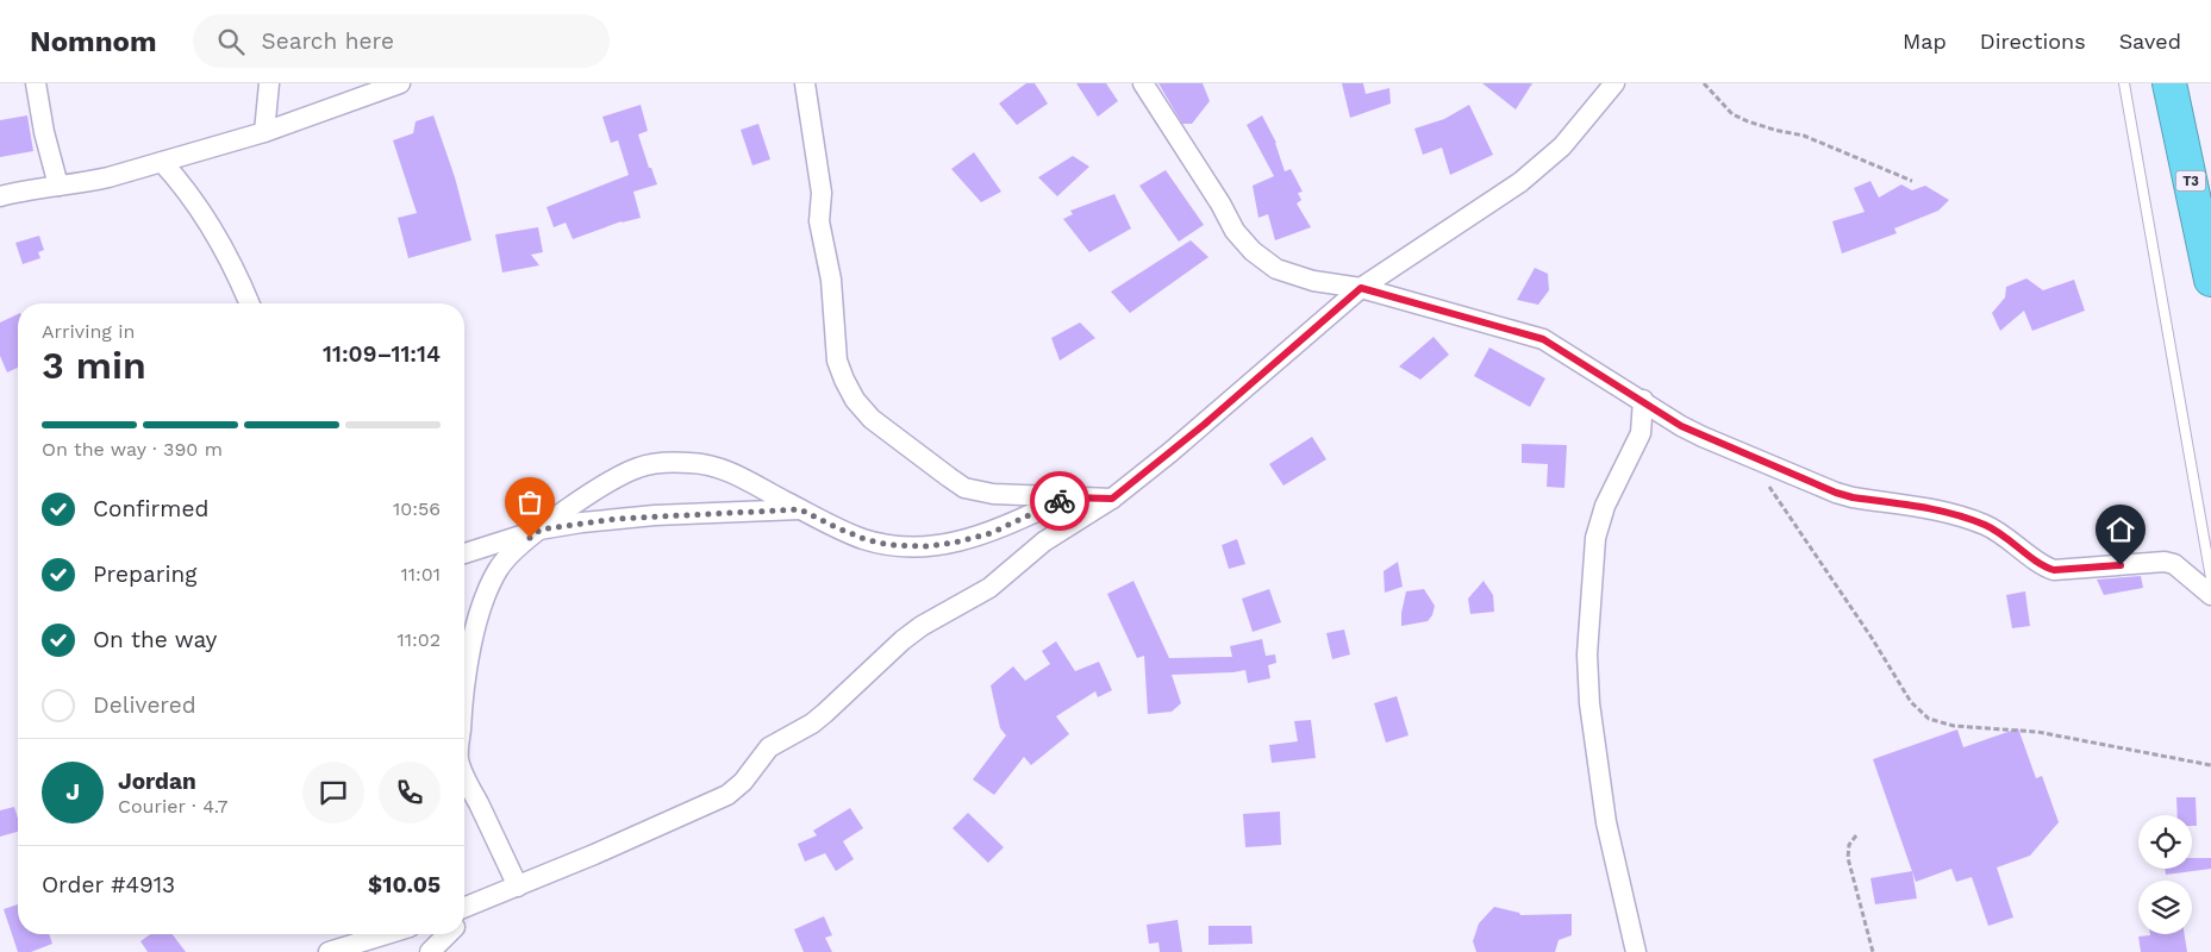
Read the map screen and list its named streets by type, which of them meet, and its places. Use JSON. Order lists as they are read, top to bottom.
{
  "streets": {
    "highway": ["T3"]
  },
  "page": {
    "header": "Nomnom",
    "search": "Search here",
    "nav": ["Map", "Directions", "Saved"],
    "heading": ["3 min", "Arriving in", "11:09–11:14"],
    "panel": [
      "Jordan",
      "Courier · 4.7",
      "Order #4913",
      "$10.05"
    ],
    "bar": "On the way · 390 m",
    "list": [
      ["Confirmed", "10:56"],
      ["Preparing", "11:01"],
      ["On the way", "11:02"],
      "Delivered"
    ],
    "round": "J"
  }
}
